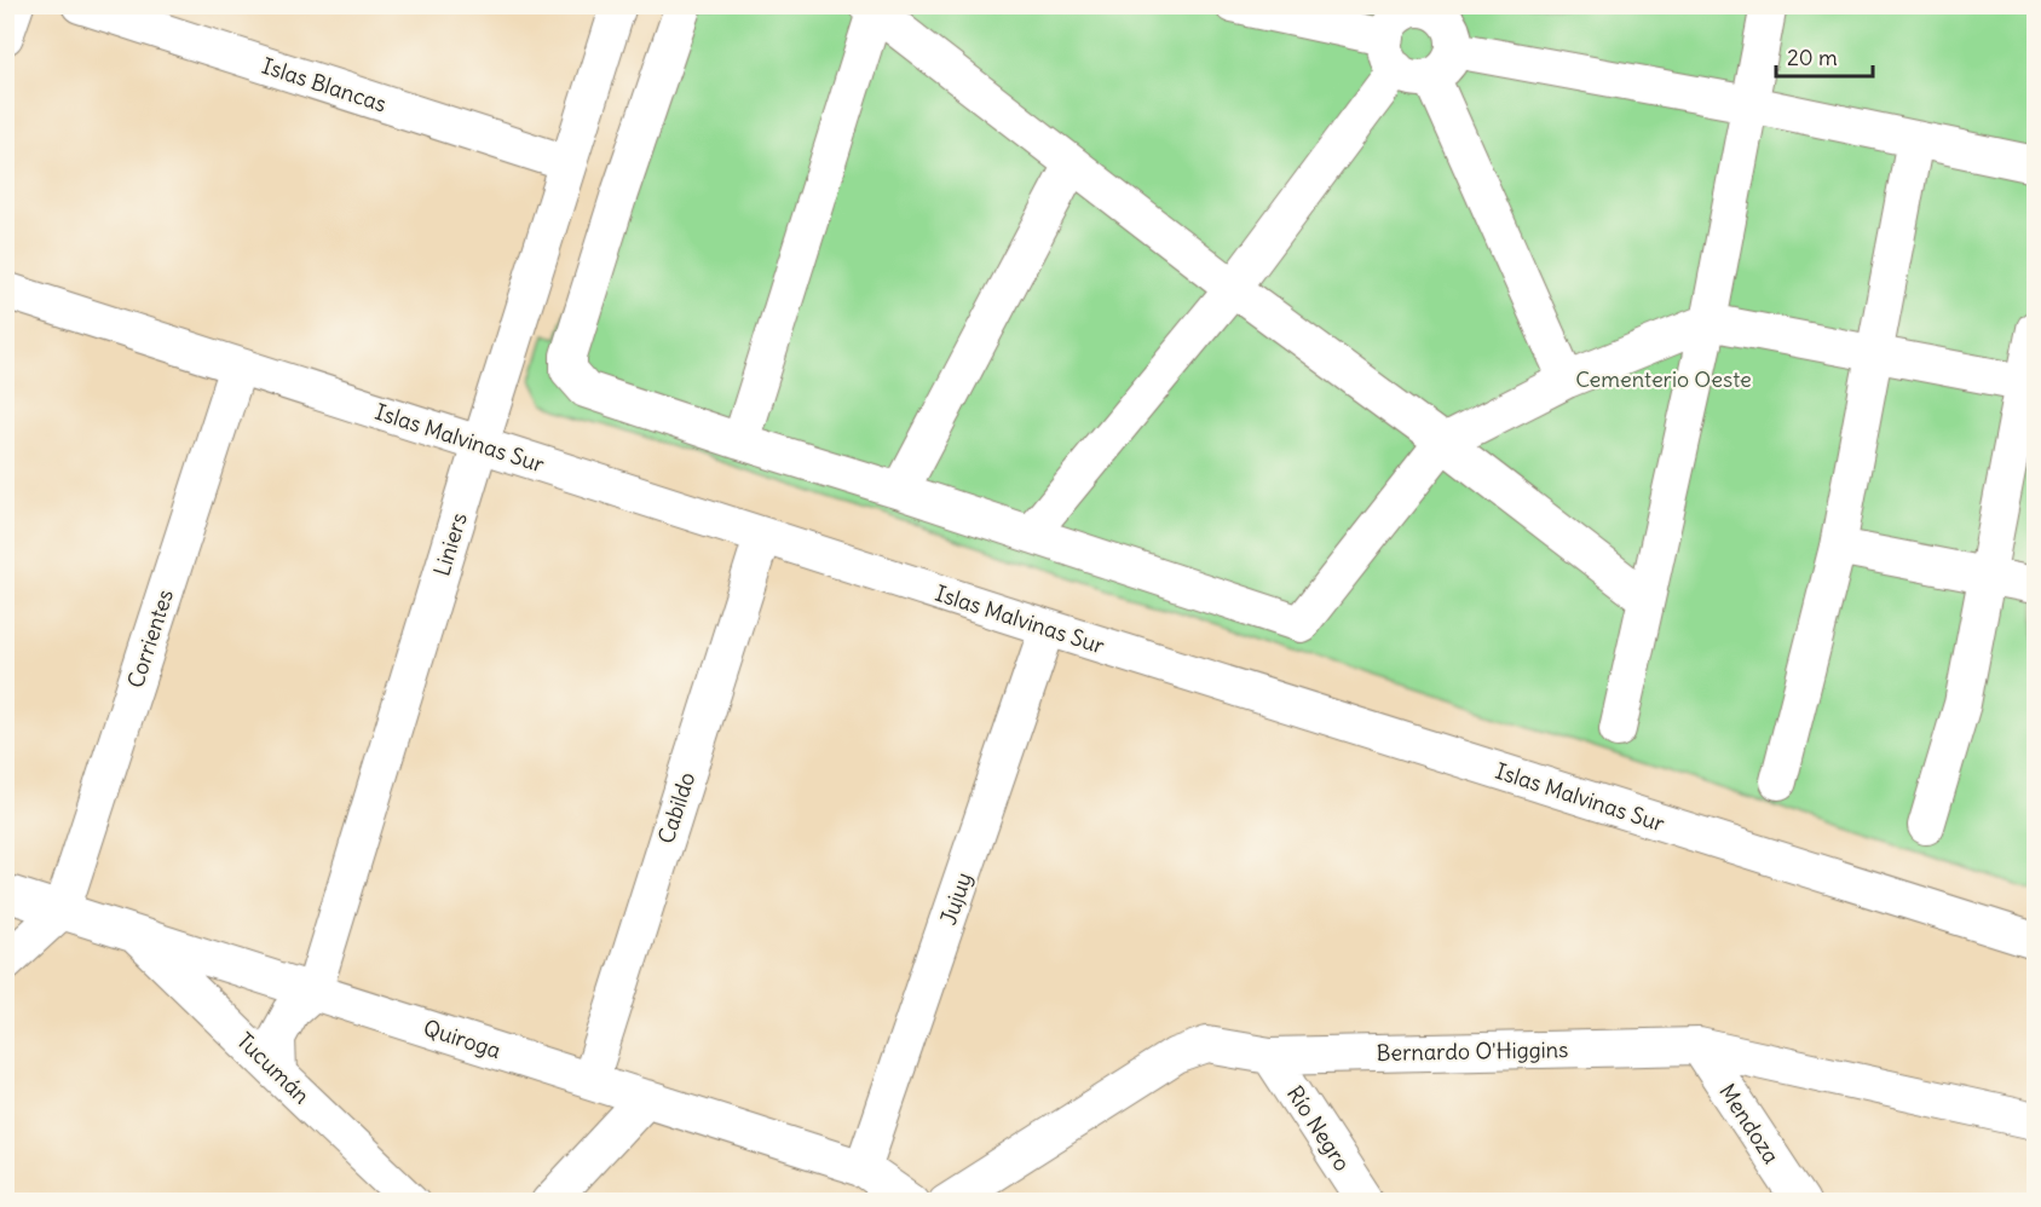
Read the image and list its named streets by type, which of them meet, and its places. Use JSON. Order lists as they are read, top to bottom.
{
  "streets": {
    "street": [
      "Islas Blancas",
      "Islas Malvinas Sur",
      "Liniers",
      "Corrientes",
      "Cabildo",
      "Jujuy",
      "Quiroga",
      "Bernardo O'Higgins",
      "Tucumán",
      "Mendoza",
      "Río Negro"
    ]
  },
  "crossings": [
    ["Islas Blancas", "Liniers"],
    ["Islas Malvinas Sur", "Liniers"],
    ["Islas Malvinas Sur", "Corrientes"],
    ["Islas Malvinas Sur", "Cabildo"],
    ["Islas Malvinas Sur", "Jujuy"],
    ["Liniers", "Quiroga"],
    ["Liniers", "Tucumán"],
    ["Corrientes", "Quiroga"],
    ["Cabildo", "Quiroga"],
    ["Jujuy", "Quiroga"],
    ["Quiroga", "Tucumán"],
    ["Bernardo O'Higgins", "Mendoza"],
    ["Bernardo O'Higgins", "Río Negro"]
  ],
  "parks": ["Cementerio Oeste"],
  "scale_bar": "20 m"
}
